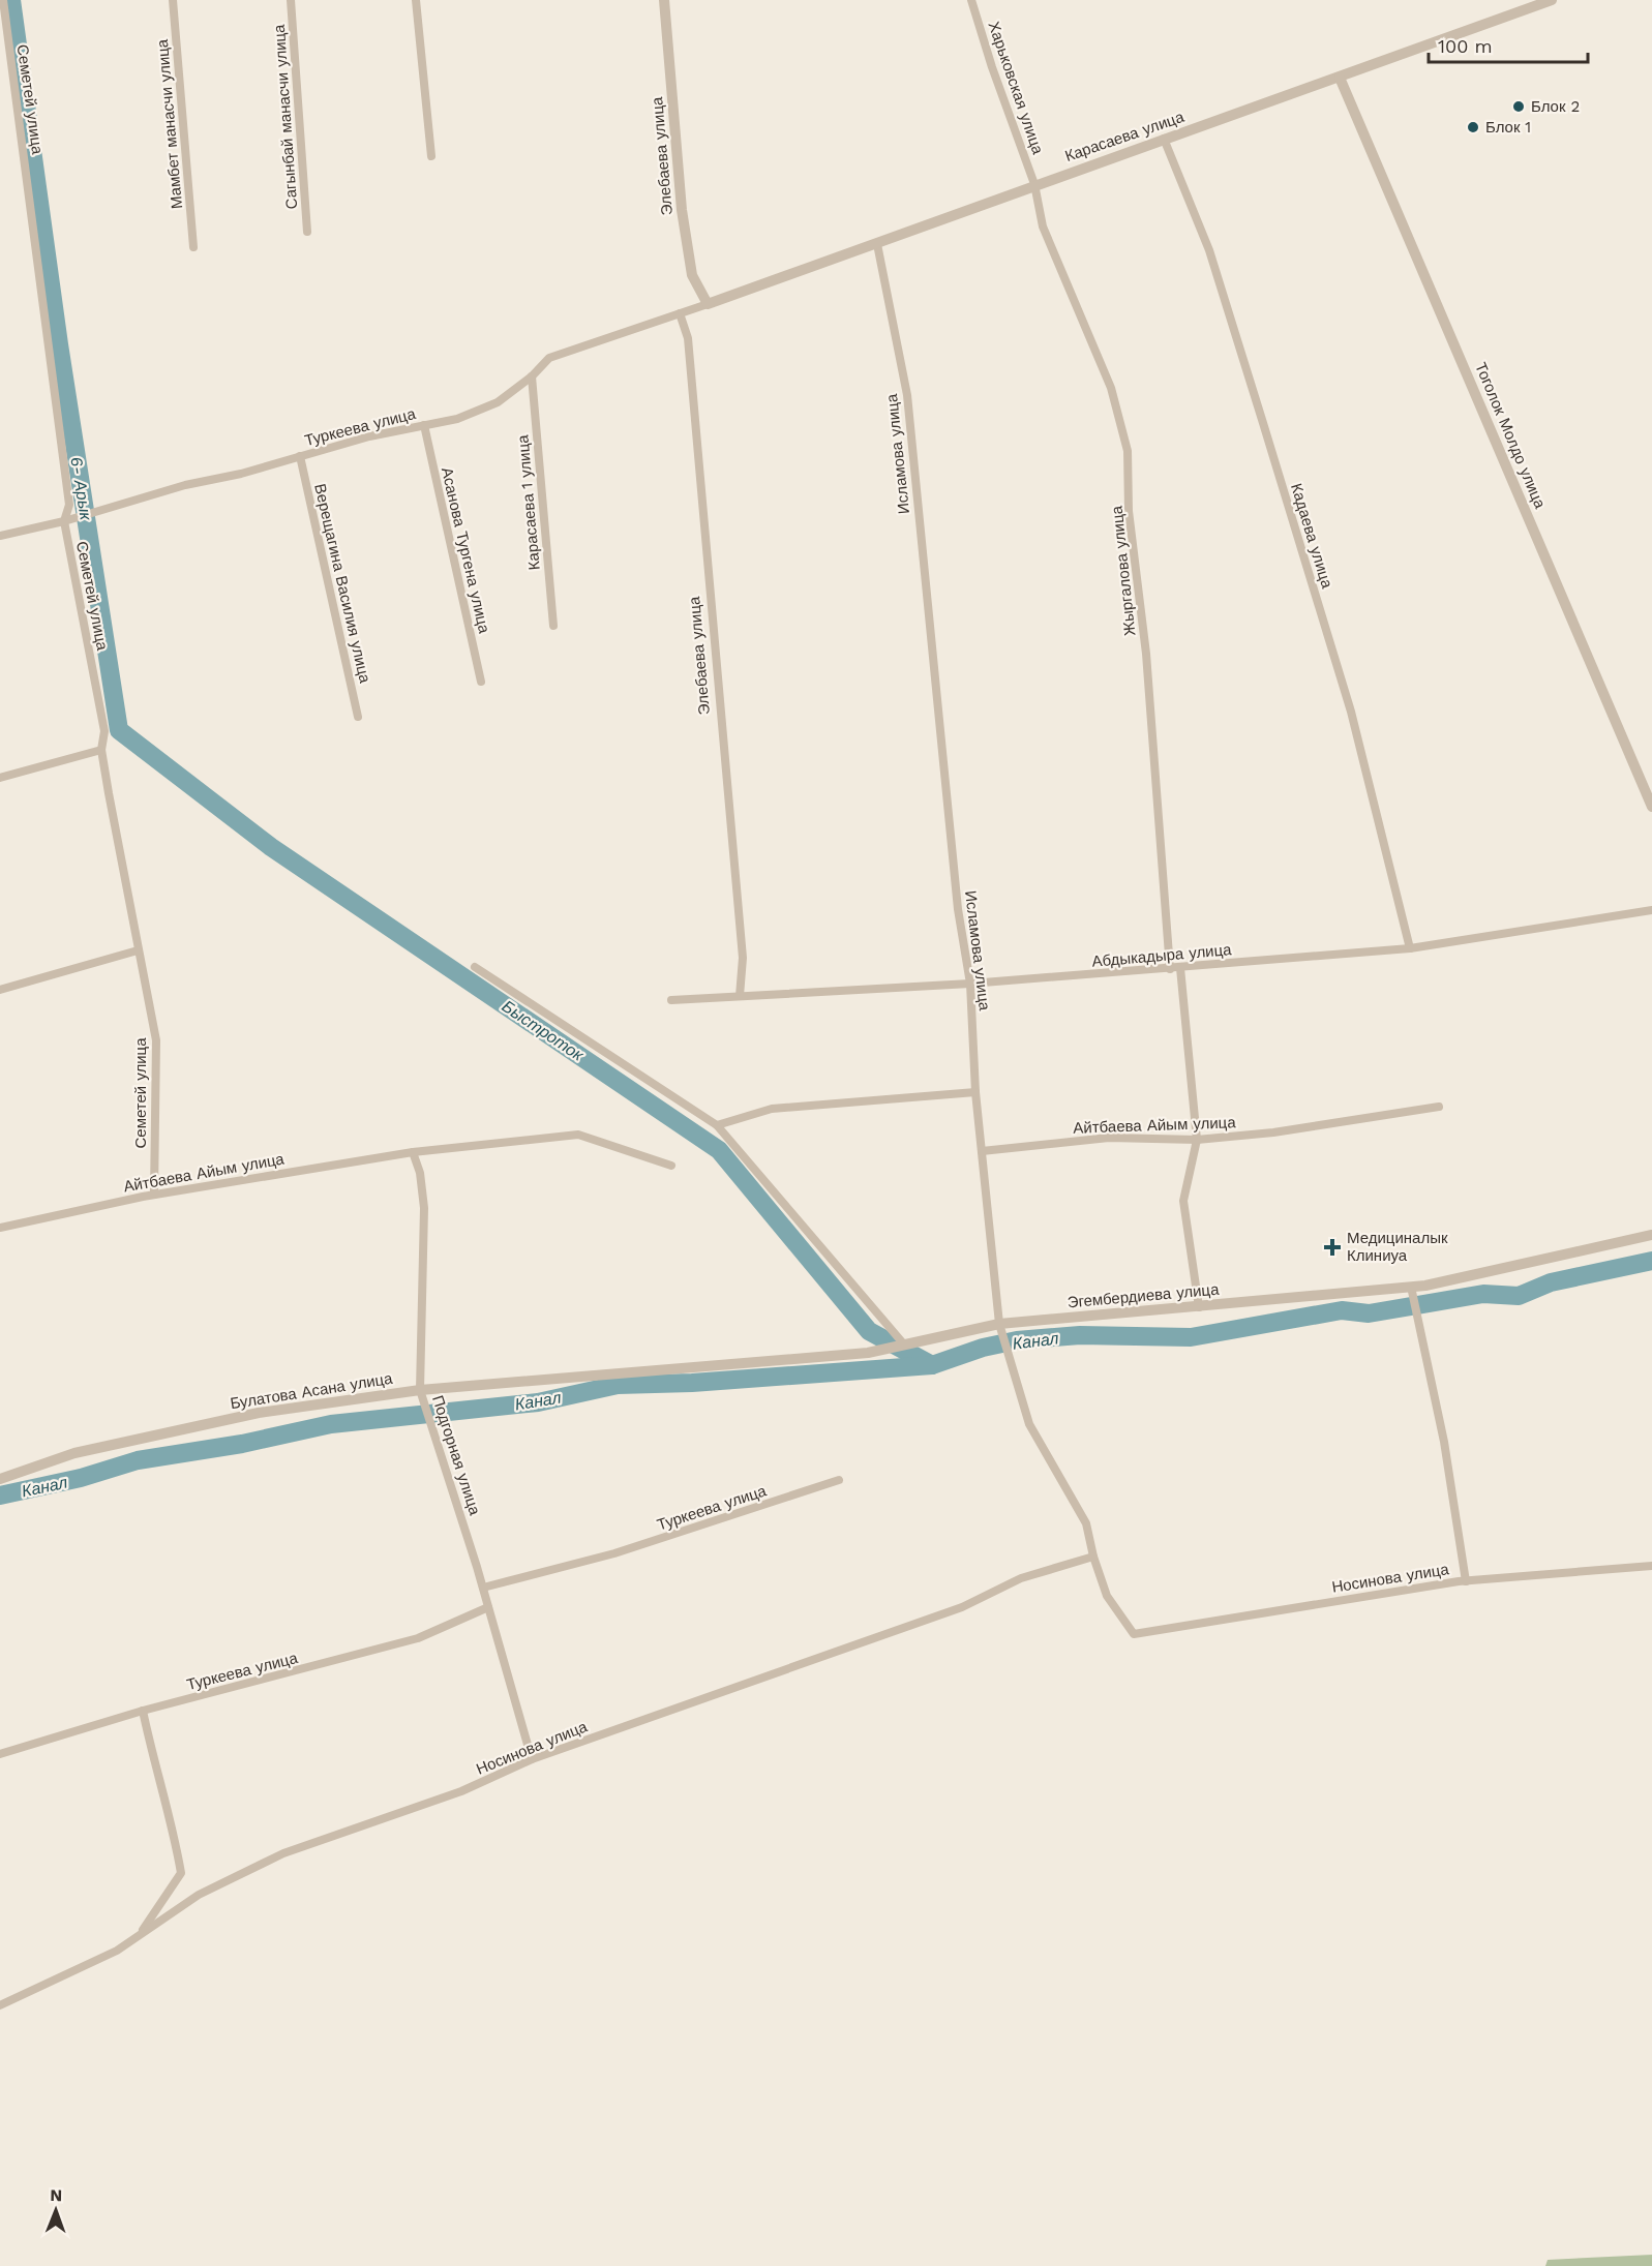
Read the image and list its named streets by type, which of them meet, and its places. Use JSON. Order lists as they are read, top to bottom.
{
  "streets": {
    "street": [
      "Харьковская улица",
      "Семетей улица",
      "Сагынбай манасчи улица",
      "Мамбет манасчи улица",
      "Карасаева улица",
      "Элебаева улица",
      "Туркеева улица",
      "Тоголок Молдо улица",
      "Исламова улица",
      "Карасаева 1 улица",
      "Кадаева улица",
      "Асанова Тургена улица",
      "Жыргалова улица",
      "Верещагина Василия улица",
      "Абдыкадыра улица",
      "Айтбаева Айым улица",
      "Эгембердиева улица",
      "Булатова Асана улица",
      "Подгорная улица",
      "Носинова улица"
    ]
  },
  "crossings": [
    ["Харьковская улица", "Карасаева улица"],
    ["Харьковская улица", "Жыргалова улица"],
    ["Семетей улица", "Туркеева улица"],
    ["Семетей улица", "Айтбаева Айым улица"],
    ["Карасаева улица", "Элебаева улица"],
    ["Карасаева улица", "Туркеева улица"],
    ["Карасаева улица", "Тоголок Молдо улица"],
    ["Карасаева улица", "Исламова улица"],
    ["Карасаева улица", "Кадаева улица"],
    ["Карасаева улица", "Жыргалова улица"],
    ["Элебаева улица", "Туркеева улица"],
    ["Элебаева улица", "Абдыкадыра улица"],
    ["Туркеева улица", "Карасаева 1 улица"],
    ["Туркеева улица", "Асанова Тургена улица"],
    ["Туркеева улица", "Верещагина Василия улица"],
    ["Туркеева улица", "Подгорная улица"],
    ["Исламова улица", "Абдыкадыра улица"],
    ["Исламова улица", "Айтбаева Айым улица"],
    ["Исламова улица", "Эгембердиева улица"],
    ["Исламова улица", "Носинова улица"],
    ["Кадаева улица", "Абдыкадыра улица"],
    ["Жыргалова улица", "Абдыкадыра улица"],
    ["Жыргалова улица", "Айтбаева Айым улица"],
    ["Жыргалова улица", "Эгембердиева улица"],
    ["Айтбаева Айым улица", "Подгорная улица"],
    ["Эгембердиева улица", "Булатова Асана улица"],
    ["Булатова Асана улица", "Подгорная улица"],
    ["Подгорная улица", "Носинова улица"]
  ],
  "water": ["6- Арык", "Быстроток", "Канал"],
  "places": {
    "other": ["Блок 2", "Блок 1"],
    "health": ["Медициналык Клиниуа"]
  },
  "scale_bar": "100 m",
  "north": "top"
}
